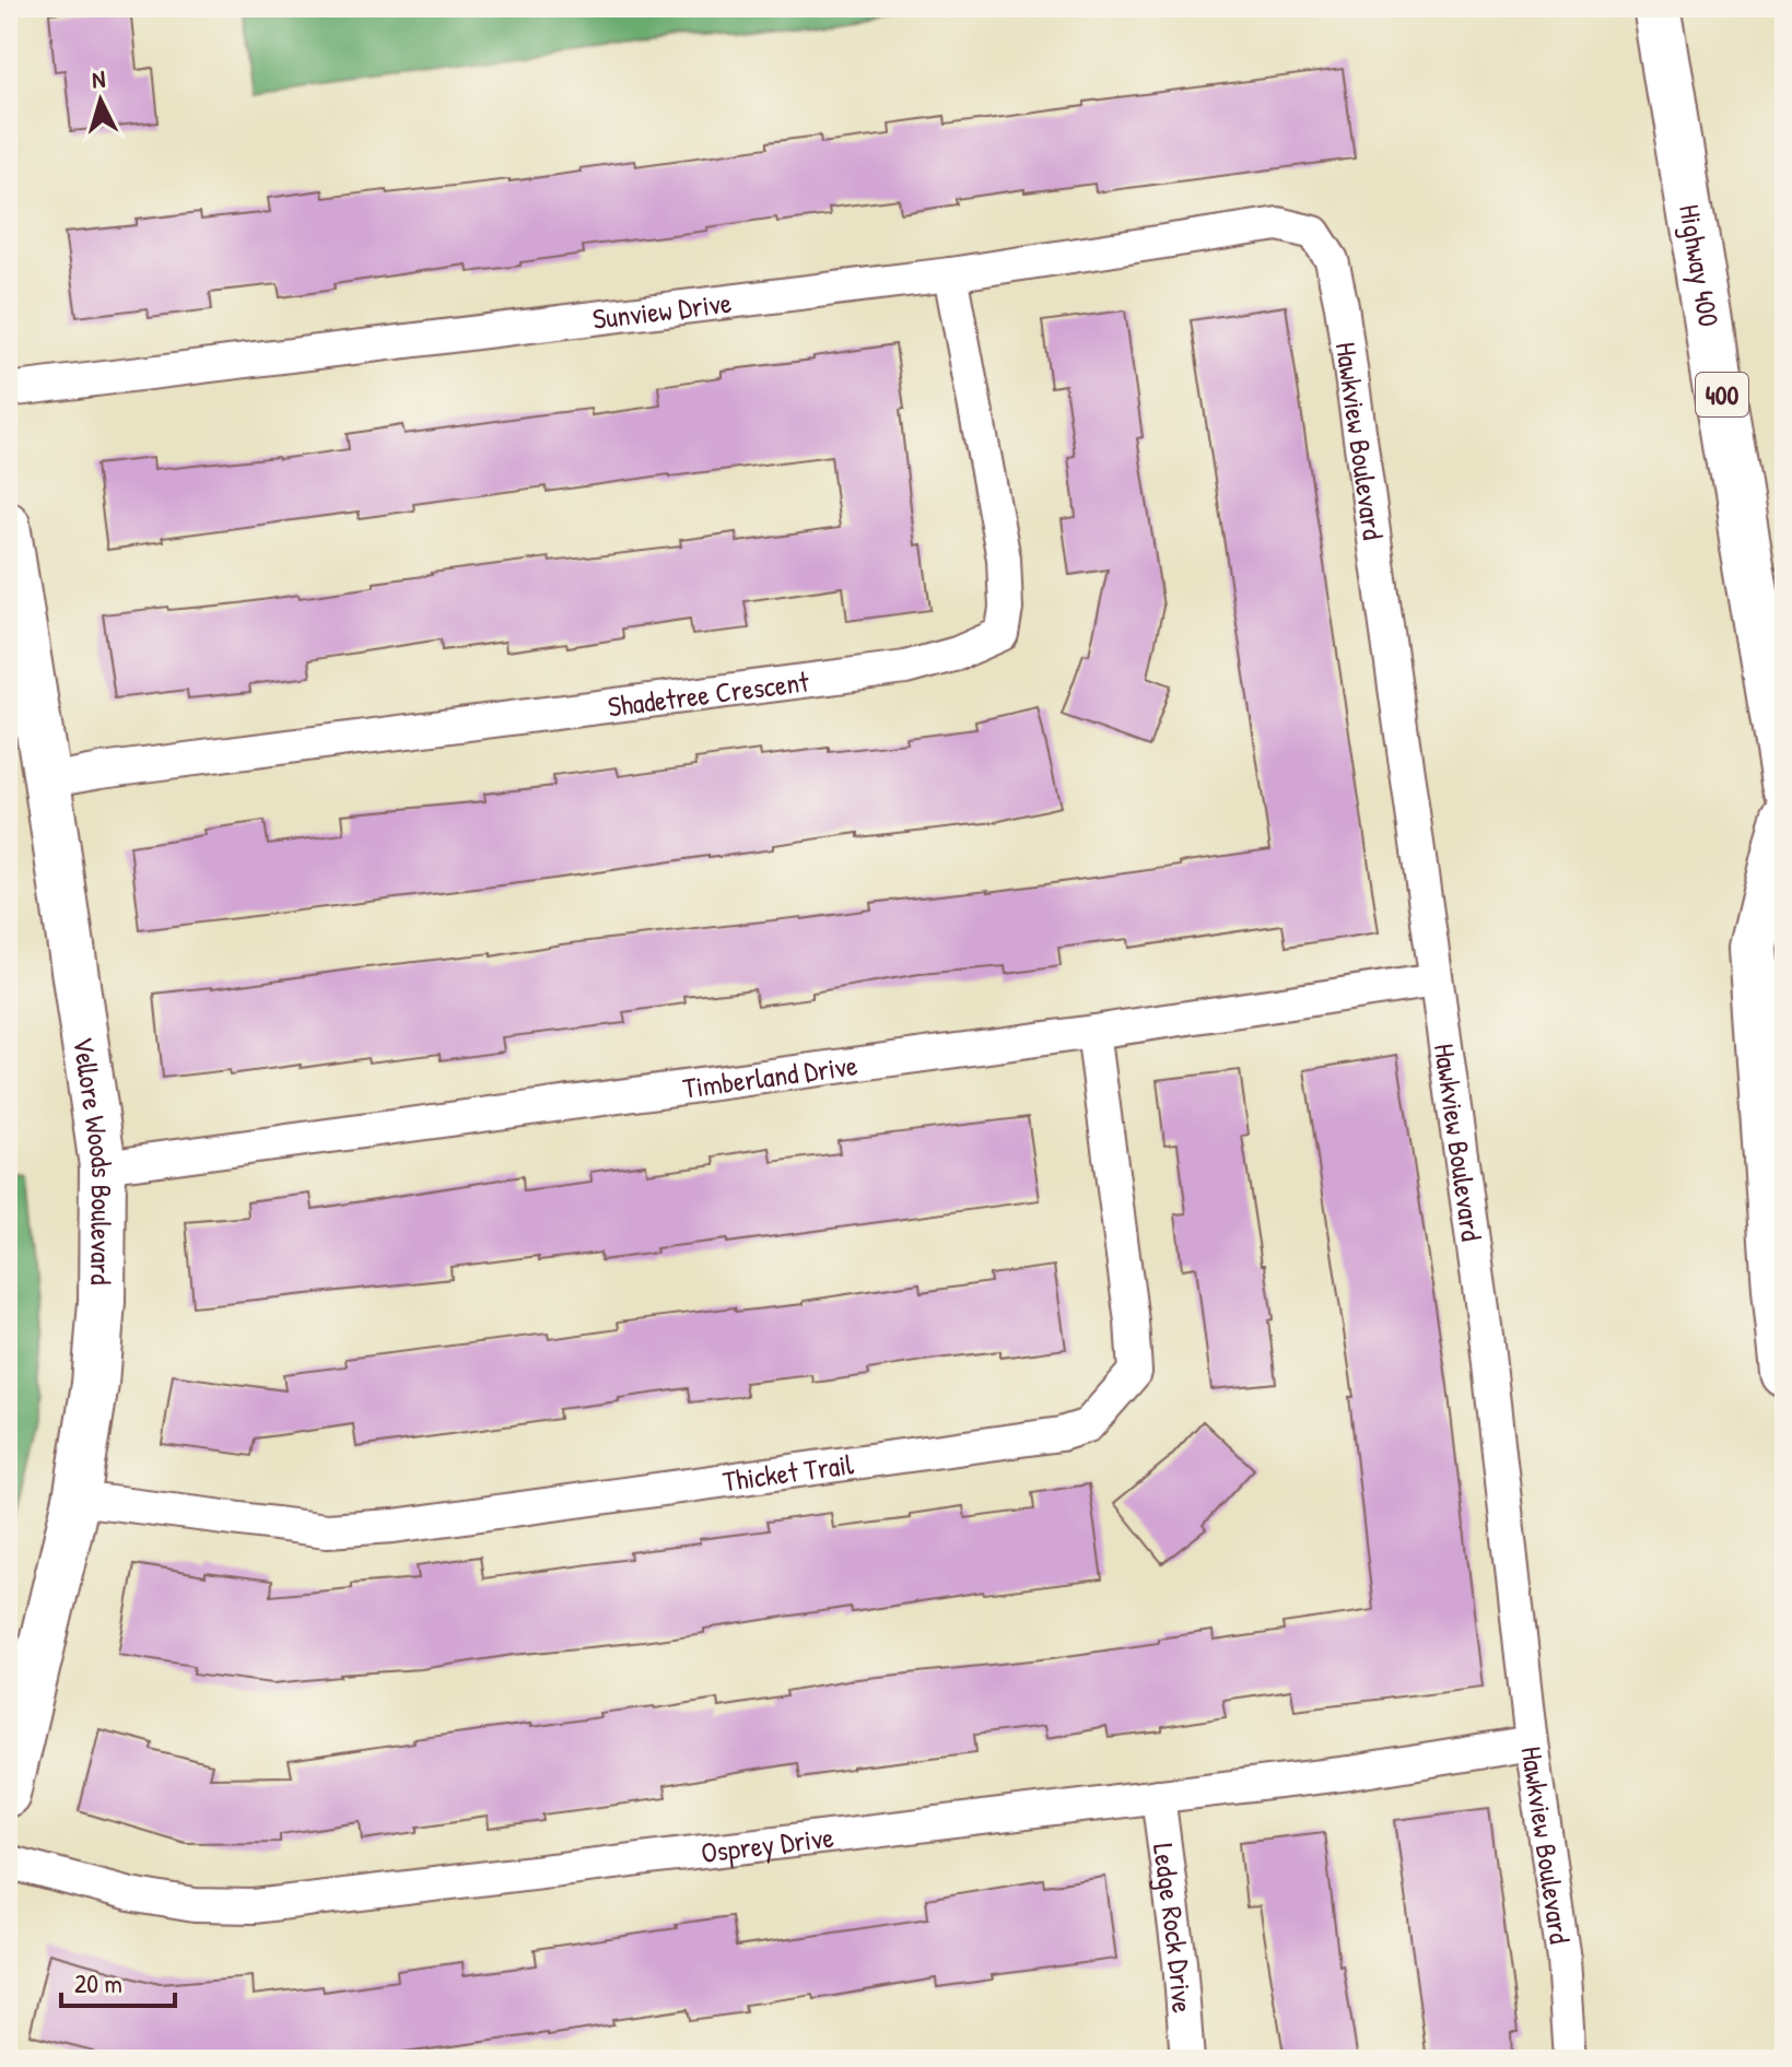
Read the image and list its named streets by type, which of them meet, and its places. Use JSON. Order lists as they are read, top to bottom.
{
  "streets": {
    "highway": ["Highway 400", "400"],
    "street": [
      "Sunview Drive",
      "Hawkview Boulevard",
      "Shadetree Crescent",
      "Timberland Drive",
      "Vellore Woods Boulevard",
      "Thicket Trail",
      "Osprey Drive",
      "Ledge Rock Drive"
    ]
  },
  "crossings": [
    ["Sunview Drive", "Hawkview Boulevard"],
    ["Sunview Drive", "Shadetree Crescent"],
    ["Hawkview Boulevard", "Timberland Drive"],
    ["Hawkview Boulevard", "Osprey Drive"],
    ["Shadetree Crescent", "Vellore Woods Boulevard"],
    ["Timberland Drive", "Vellore Woods Boulevard"],
    ["Timberland Drive", "Thicket Trail"],
    ["Vellore Woods Boulevard", "Thicket Trail"],
    ["Osprey Drive", "Ledge Rock Drive"]
  ],
  "scale_bar": "20 m",
  "north": "top"
}
